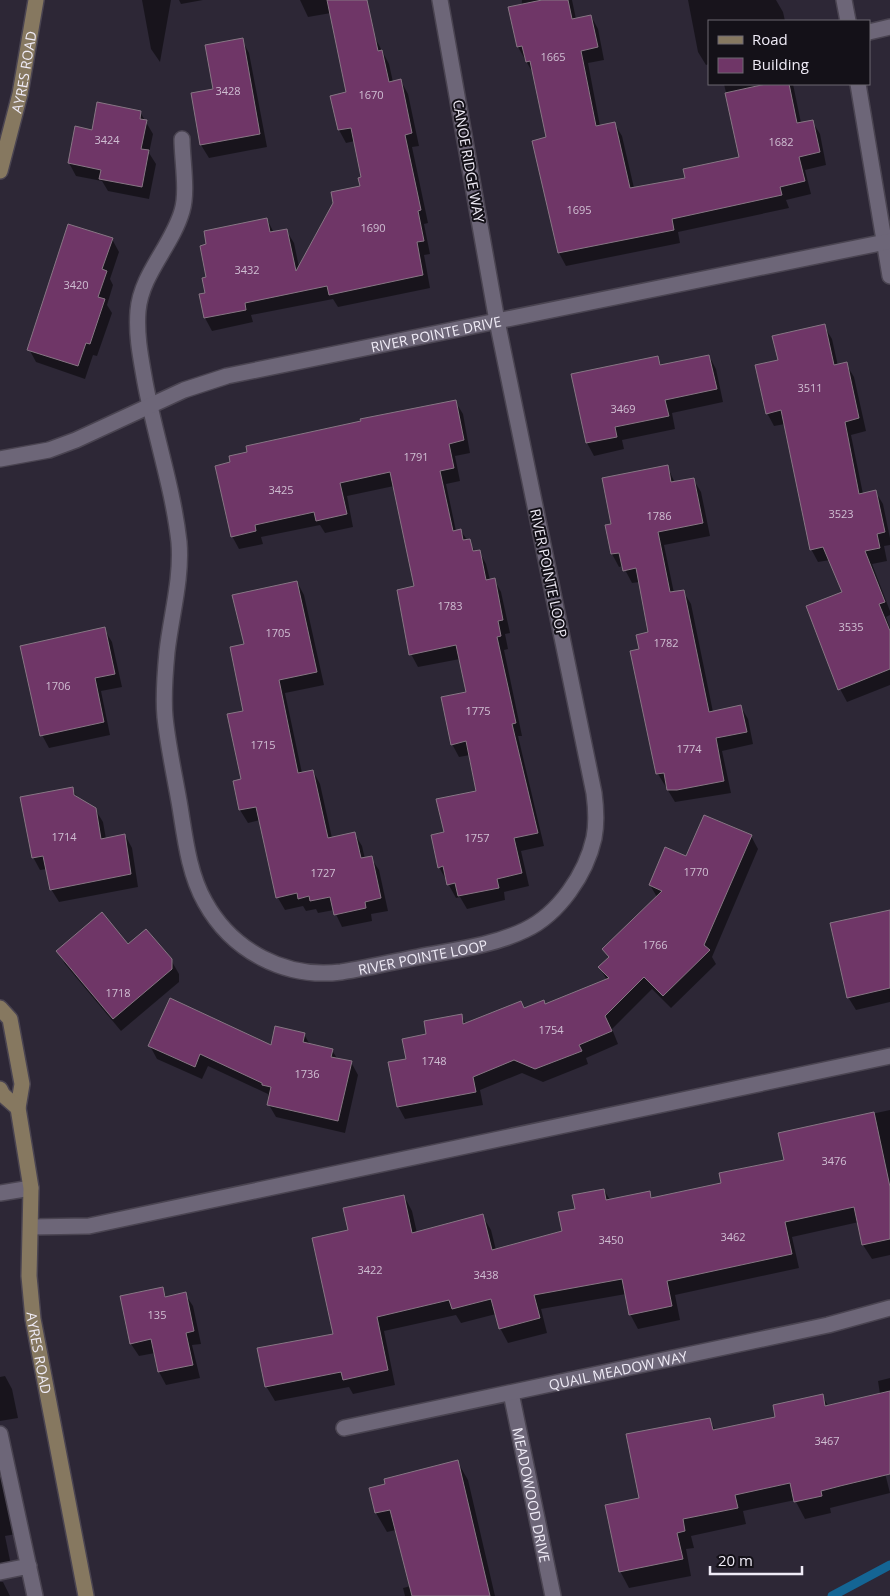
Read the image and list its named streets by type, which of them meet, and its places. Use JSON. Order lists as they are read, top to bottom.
{
  "streets": {
    "street": [
      "AYRES ROAD",
      "CANOE RIDGE WAY",
      "RIVER POINTE DRIVE",
      "RIVER POINTE LOOP",
      "QUAIL MEADOW WAY",
      "MEADOWOOD DRIVE"
    ]
  },
  "crossings": [
    ["CANOE RIDGE WAY", "RIVER POINTE DRIVE"],
    ["CANOE RIDGE WAY", "RIVER POINTE LOOP"],
    ["RIVER POINTE DRIVE", "RIVER POINTE LOOP"],
    ["QUAIL MEADOW WAY", "MEADOWOOD DRIVE"]
  ],
  "house_numbers": [
    "1665",
    "3428",
    "1670",
    "3424",
    "1682",
    "1695",
    "1690",
    "3432",
    "3420",
    "3511",
    "3469",
    "1791",
    "3425",
    "3523",
    "1786",
    "1783",
    "3535",
    "1705",
    "1782",
    "1706",
    "1775",
    "1715",
    "1774",
    "1714",
    "1757",
    "1770",
    "1727",
    "1766",
    "1718",
    "1754",
    "1748",
    "1736",
    "3476",
    "3462",
    "3450",
    "3422",
    "3438",
    "135",
    "3467"
  ],
  "legend": ["Road", "Building"],
  "scale_bar": "20 m"
}
